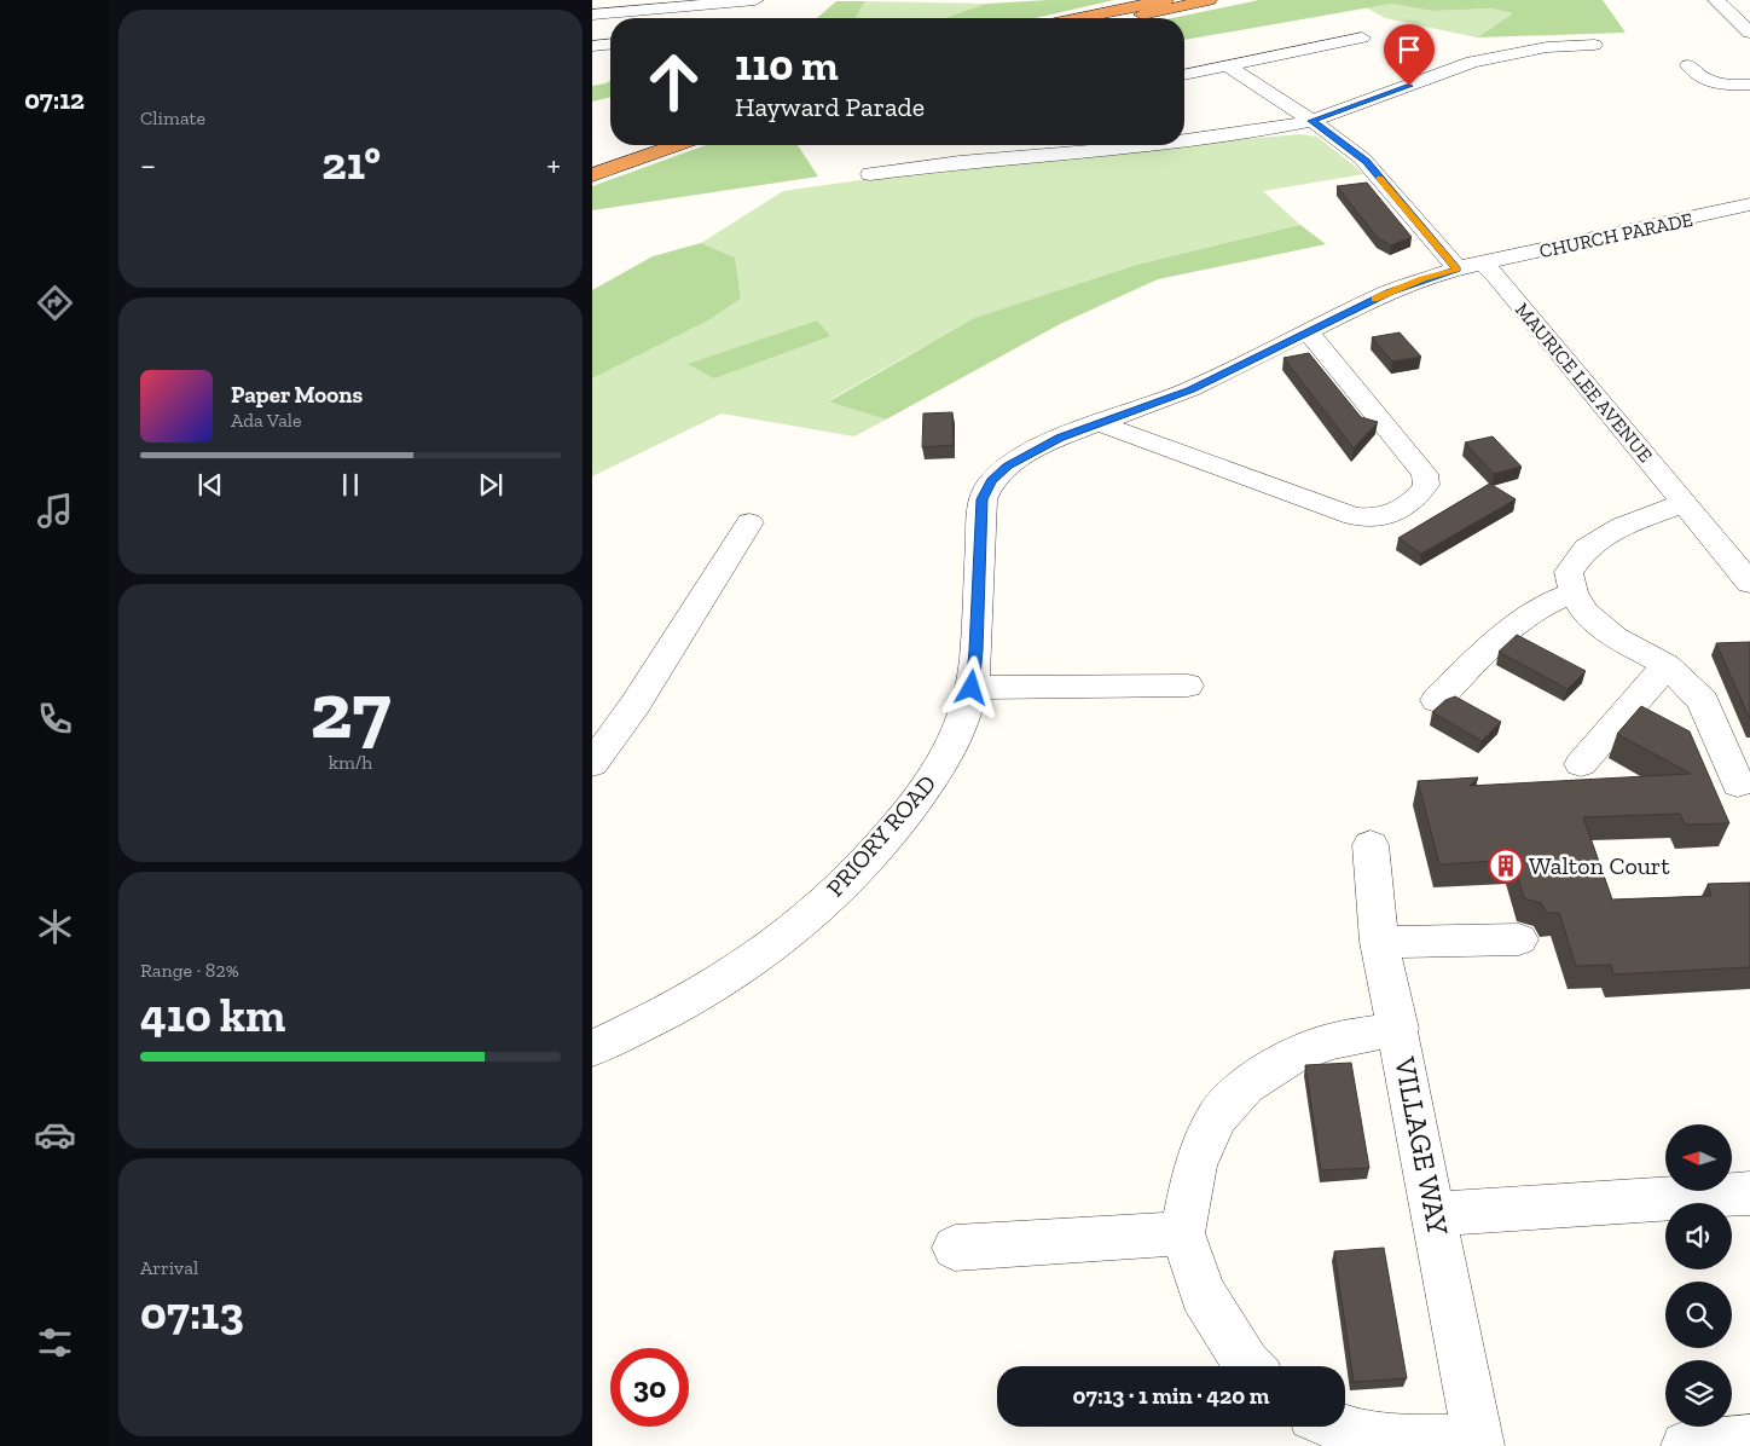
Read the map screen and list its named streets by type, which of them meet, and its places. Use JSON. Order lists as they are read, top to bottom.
{
  "streets": {
    "street": [
      "CHURCH PARADE",
      "MAURICE LEE AVENUE",
      "PRIORY ROAD",
      "VILLAGE WAY"
    ]
  },
  "crossings": [
    ["CHURCH PARADE", "MAURICE LEE AVENUE"],
    ["CHURCH PARADE", "PRIORY ROAD"]
  ],
  "places": {
    "building": ["Walton Court"]
  },
  "north": "left",
  "page": {
    "tabs": "07:12",
    "tile": [
      "Climate",
      ["27", "km/h"],
      ["Range · 82%", "410 km"],
      ["Arrival", "07:13"]
    ],
    "turn": ["110 m", "Hayward Parade"],
    "heat": ["−", "21°", "+"],
    "song": ["Paper Moons", "Ada Vale"],
    "limit": "30",
    "trip": "07:13 · 1 min · 420 m"
  }
}
